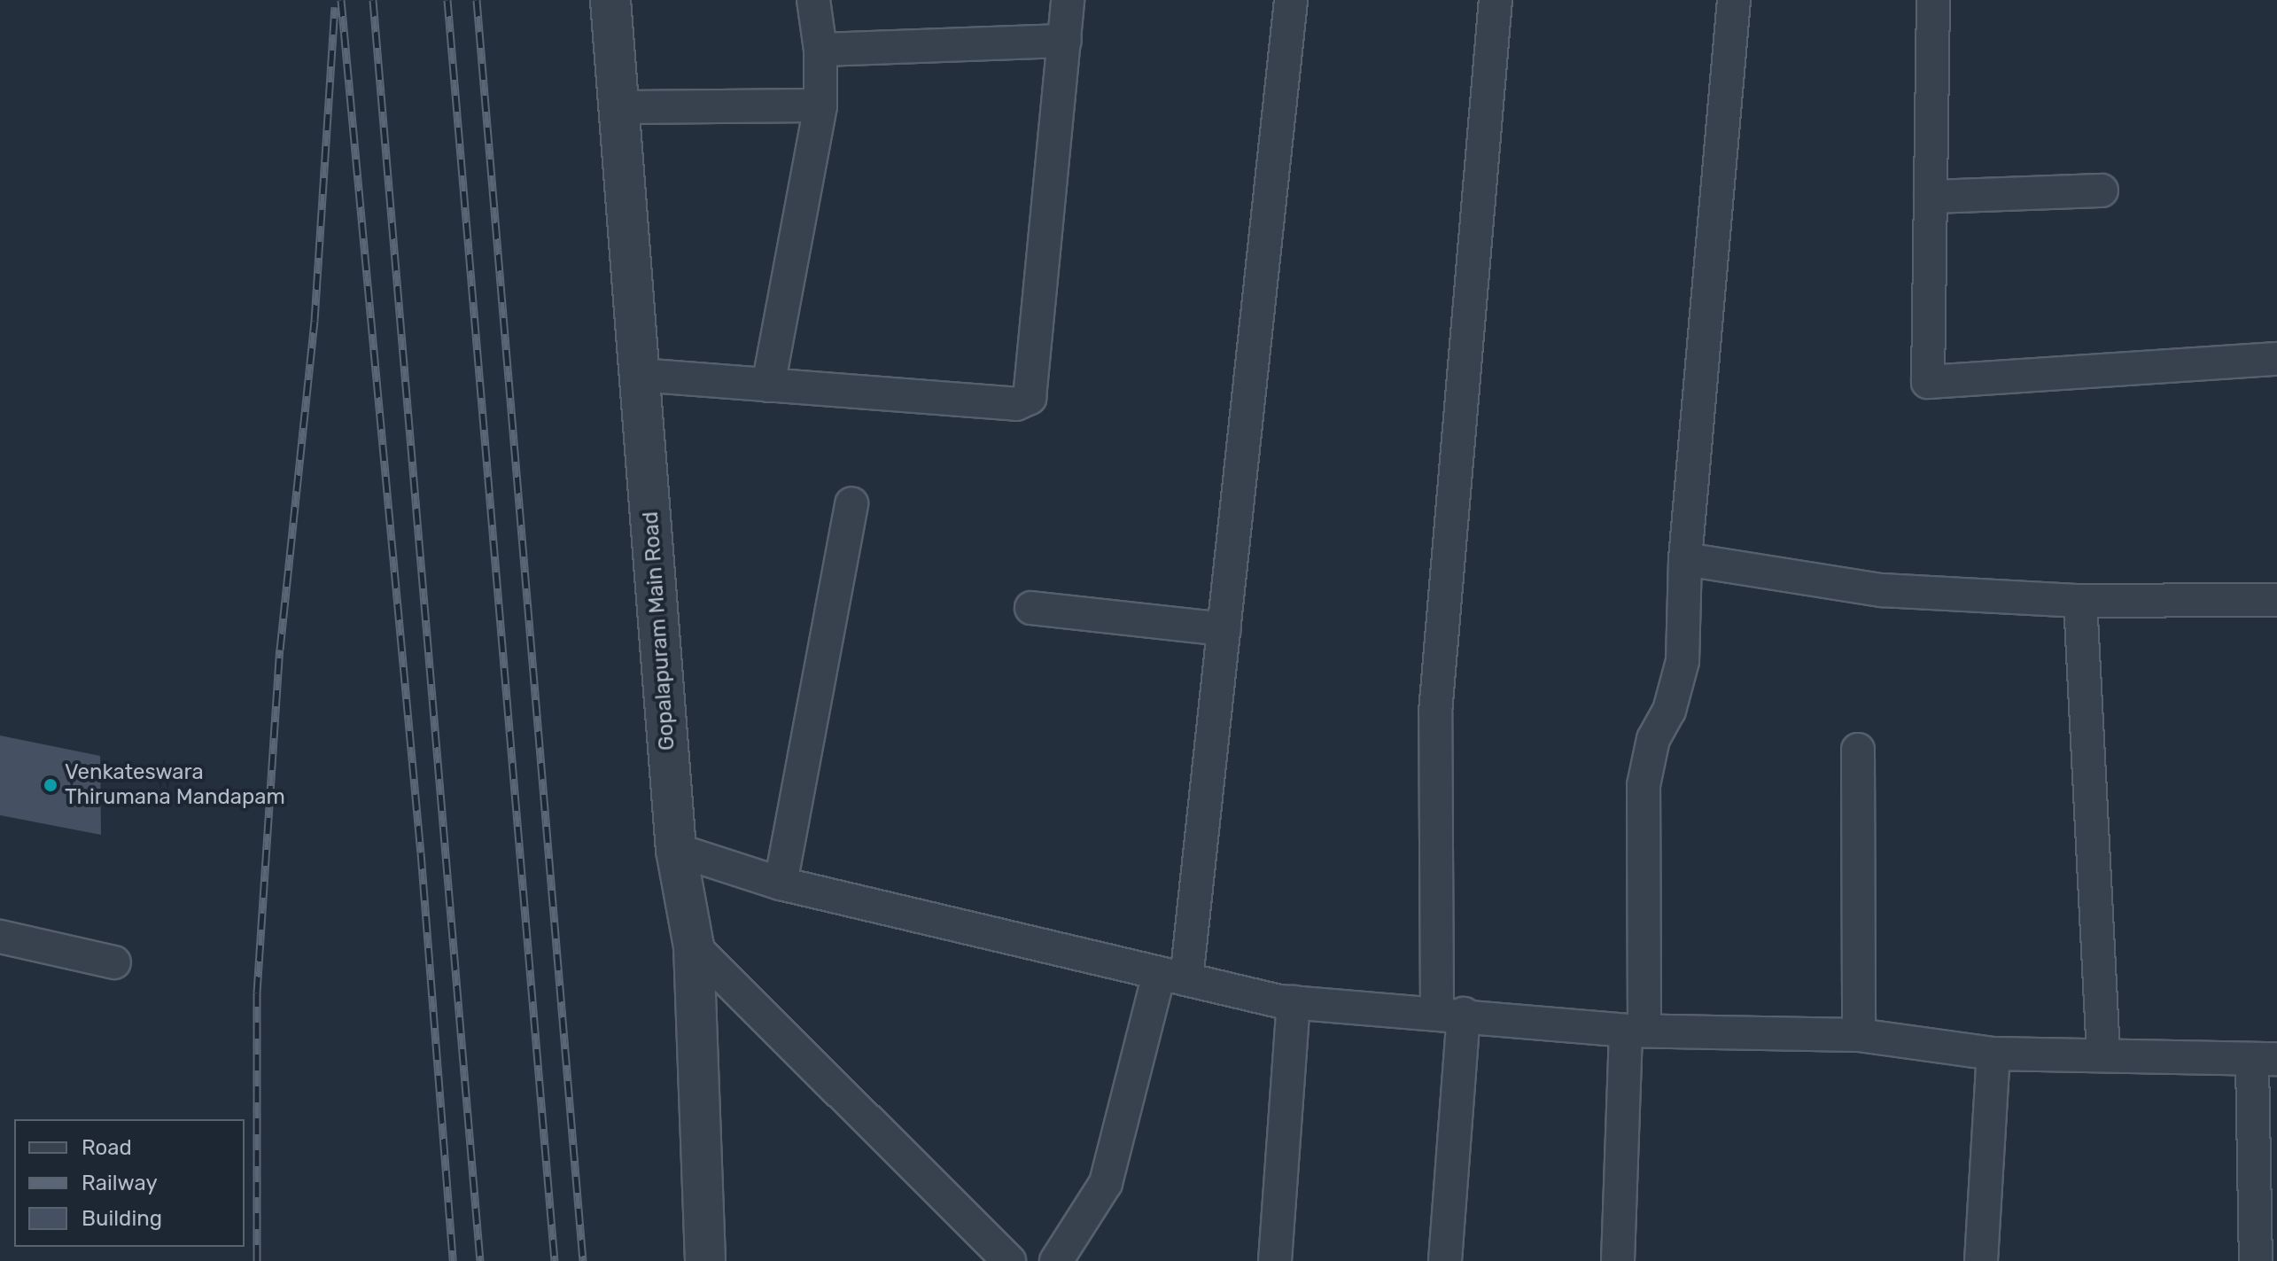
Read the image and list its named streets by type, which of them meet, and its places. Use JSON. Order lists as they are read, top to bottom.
{
  "streets": {
    "street": ["Gopalapuram Main Road"]
  },
  "places": ["Venkateswara Thirumana Mandapam"],
  "legend": ["Road", "Railway", "Building"]
}
